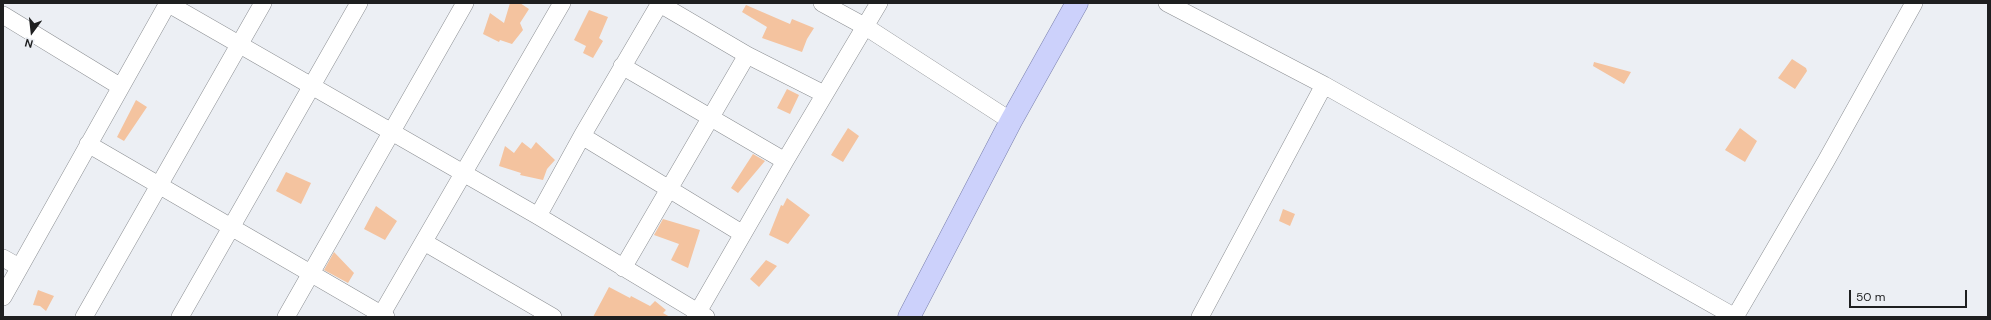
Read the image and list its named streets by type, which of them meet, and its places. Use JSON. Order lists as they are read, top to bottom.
{
  "scale_bar": "50 m",
  "north": "bottom"
}
